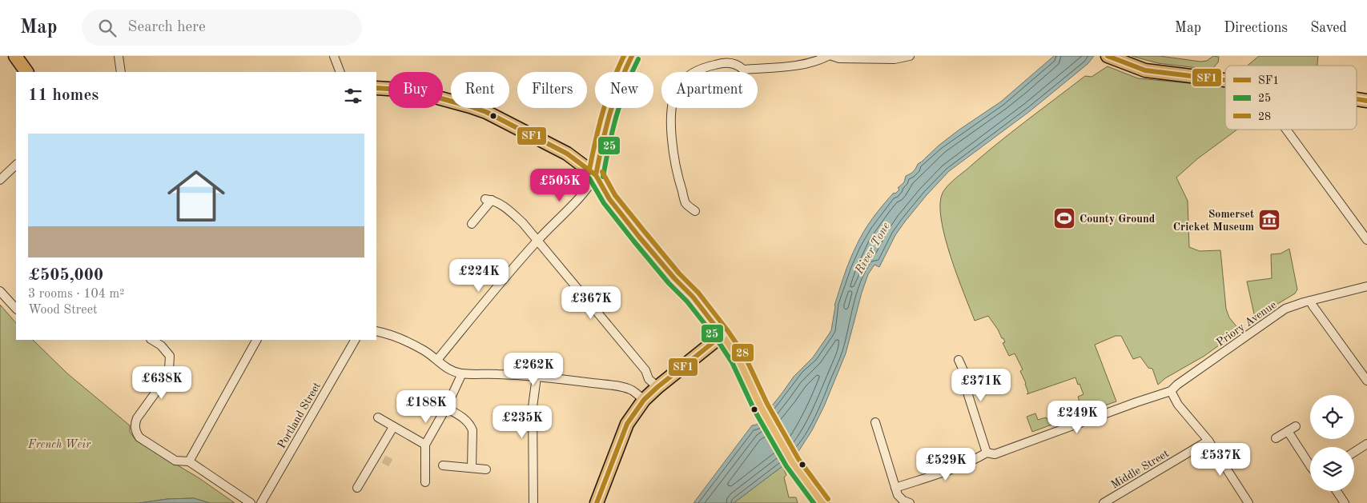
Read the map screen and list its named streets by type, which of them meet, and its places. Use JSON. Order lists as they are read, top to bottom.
{
  "streets": {
    "street": ["Priory Avenue", "Portland Street", "Middle Street"]
  },
  "water": ["River Tone"],
  "parks": ["French Weir"],
  "places": {
    "sports": ["County Ground"],
    "museum": ["Somerset Cricket Museum"]
  },
  "lines": ["transit line SF1", "transit line 28", "transit line 25"],
  "legend": ["SF1", "25", "28"],
  "page": {
    "header": "Map",
    "search": "Search here",
    "nav": ["Map", "Directions", "Saved"],
    "chip": [
      "Buy",
      "Rent",
      "Filters",
      "New",
      "Apartment"
    ],
    "heading": "11 homes",
    "list": [
      {
        "name": "£505,000",
        "note": "3 rooms · 104 m² · Wood Street"
      }
    ],
    "price": [
      "£505K",
      "£224K",
      "£367K",
      "£262K",
      "£638K",
      "£371K",
      "£188K",
      "£249K",
      "£235K",
      "£537K",
      "£529K"
    ]
  }
}
